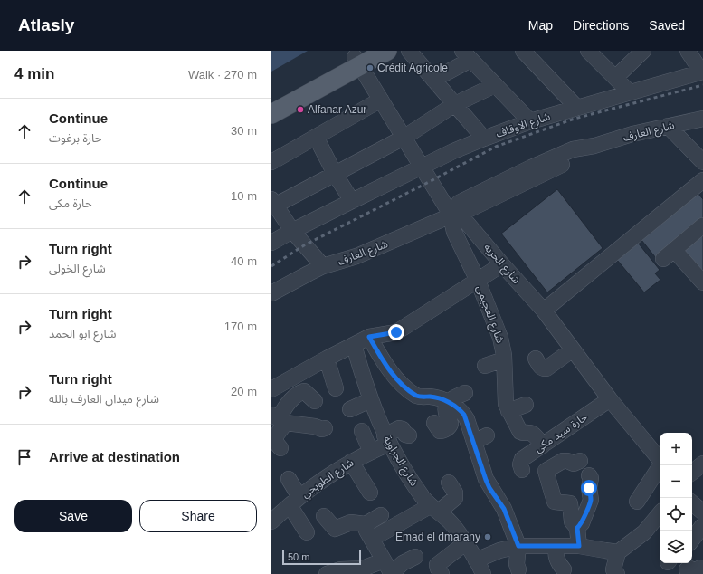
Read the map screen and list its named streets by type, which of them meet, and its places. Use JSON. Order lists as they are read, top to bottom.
{
  "streets": {
    "street": [
      "شارع الاوقاف",
      "شارع العارف",
      "شارع الحريه",
      "شارع العجيمى",
      "حارة سيد مكى",
      "شارع الجراوية",
      "شارع الطوبجي"
    ]
  },
  "crossings": [
    ["شارع الاوقاف", "شارع الحريه"],
    ["شارع العارف", "شارع الحريه"],
    ["شارع العارف", "شارع العجيمى"],
    ["شارع الحريه", "شارع العجيمى"],
    ["شارع الحريه", "حارة سيد مكى"],
    ["شارع العجيمى", "حارة سيد مكى"],
    ["شارع الجراوية", "شارع الطوبجي"]
  ],
  "places": ["Crédit Agricole", "Alfanar Azur", "Emad el dmarany"],
  "scale_bar": "50 m",
  "page": {
    "header": "Atlasly",
    "nav": ["Map", "Directions", "Saved"],
    "heading": ["4 min", "Walk · 270 m"],
    "list": [
      ["Continue", "حارة برغوت", "30 m"],
      ["Continue", "حارة مكى", "10 m"],
      ["Turn right", "شارع الخولى", "40 m"],
      ["Turn right", "شارع ابو الحمد", "170 m"],
      ["Turn right", "شارع ميدان العارف بالله", "20 m"],
      "Arrive at destination"
    ],
    "map_buttons": ["+", "−"],
    "buttons": ["Save", "Share"],
    "scale": "50 m"
  }
}
